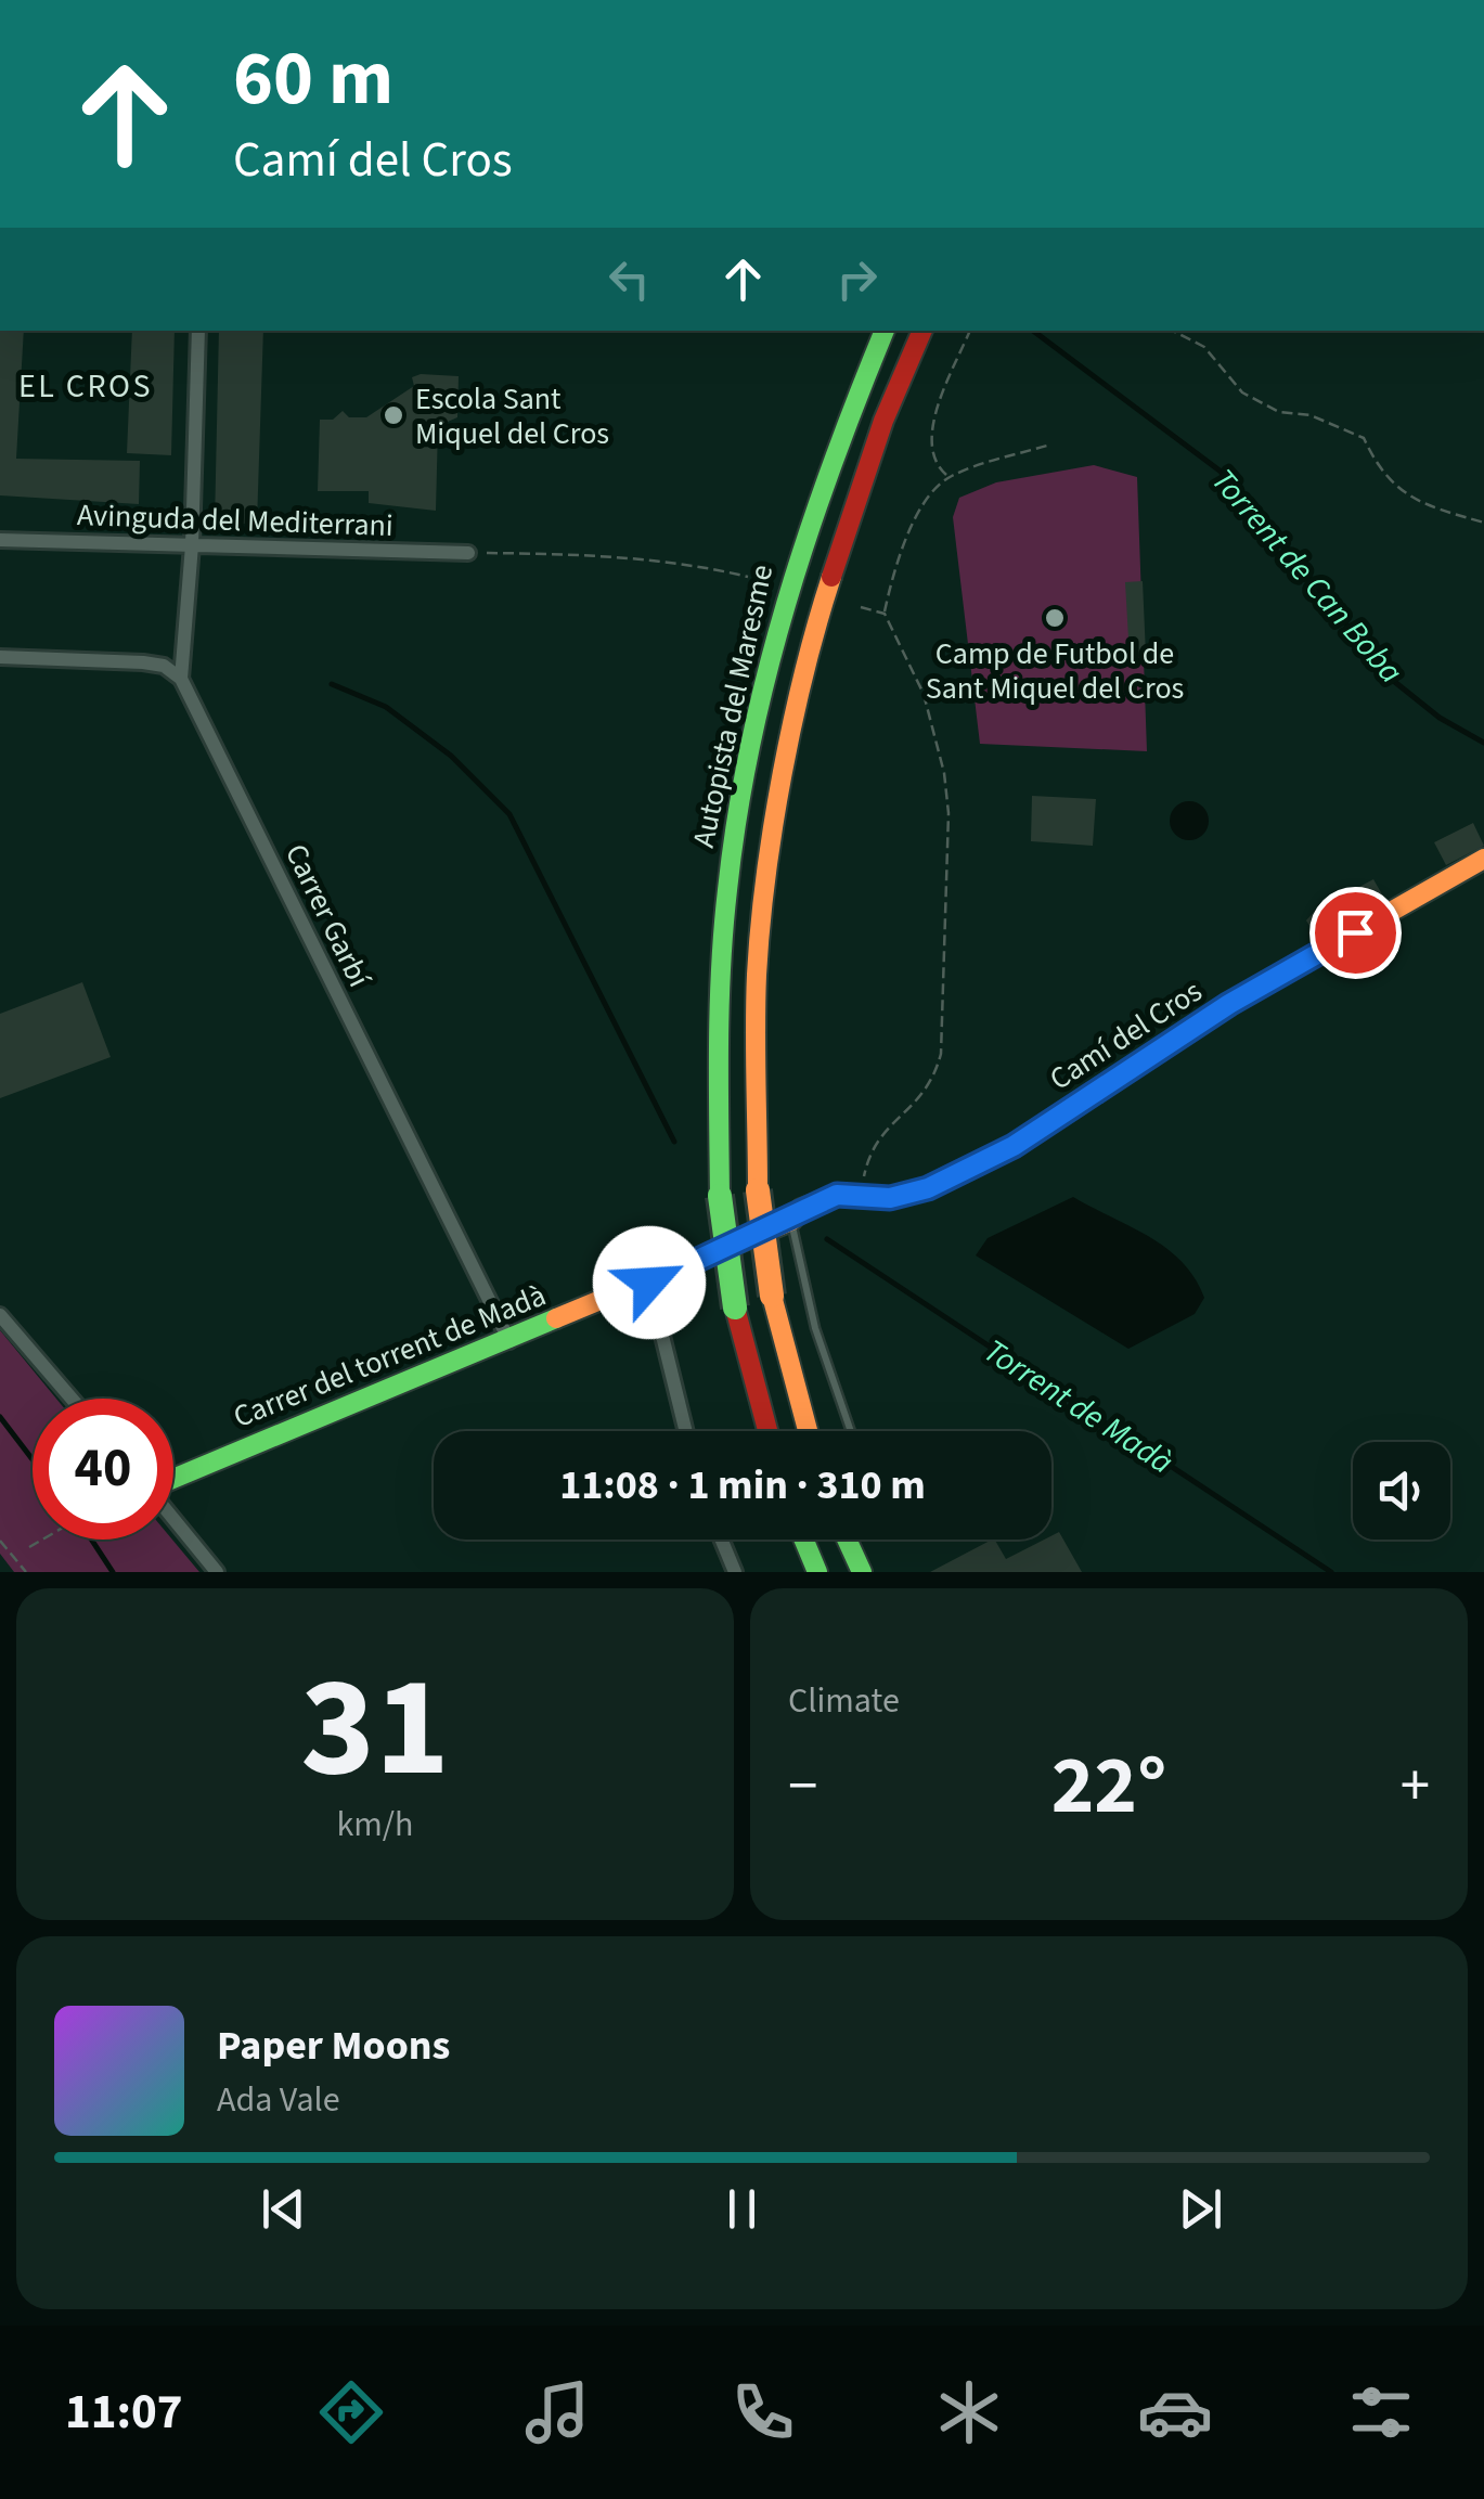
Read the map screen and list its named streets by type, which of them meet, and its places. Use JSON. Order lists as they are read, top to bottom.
{
  "streets": {
    "main road": ["Autopista del Maresme", "Camí del Cros", "Carrer del torrent de Madà"],
    "street": ["Avinguda del Mediterrani", "Carrer Garbí"]
  },
  "crossings": [
    ["Carrer Garbí", "Carrer del torrent de Madà"],
    ["Camí del Cros", "Carrer del torrent de Madà"]
  ],
  "districts": ["EL CROS"],
  "water": ["Torrent de Can Boba", "Torrent de Madà"],
  "places": ["Escola Sant Miquel del Cros", "Camp de Futbol de Sant Miquel del Cros"],
  "page": {
    "turn": ["60 m", "Camí del Cros"],
    "limit": "40",
    "trip": "11:08 · 1 min · 310 m",
    "tile": [
      ["31", "km/h"],
      "Climate"
    ],
    "heat": ["−", "22°", "+"],
    "song": ["Paper Moons", "Ada Vale"],
    "tabs": "11:07"
  }
}
